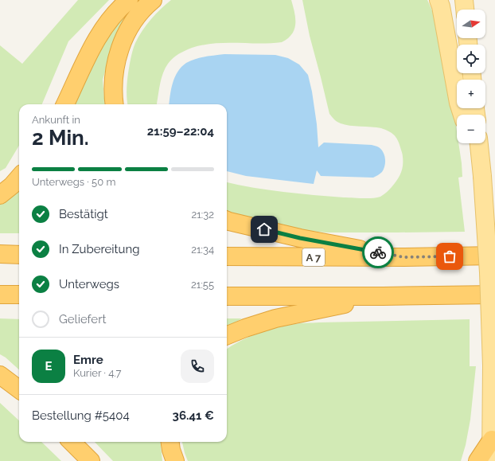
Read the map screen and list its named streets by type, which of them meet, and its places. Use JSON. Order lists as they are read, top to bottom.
{
  "streets": {
    "highway": ["A 7"]
  },
  "north": "right",
  "page": {
    "map_buttons": ["+", "−"],
    "heading": ["2 Min.", "Ankunft in", "21:59–22:04"],
    "panel": [
      "Emre",
      "Kurier · 4.7",
      "Bestellung #5404",
      "36.41 €"
    ],
    "bar": "Unterwegs · 50 m",
    "list": [
      ["Bestätigt", "21:32"],
      ["In Zubereitung", "21:34"],
      ["Unterwegs", "21:55"],
      "Geliefert"
    ],
    "round": "E"
  }
}
